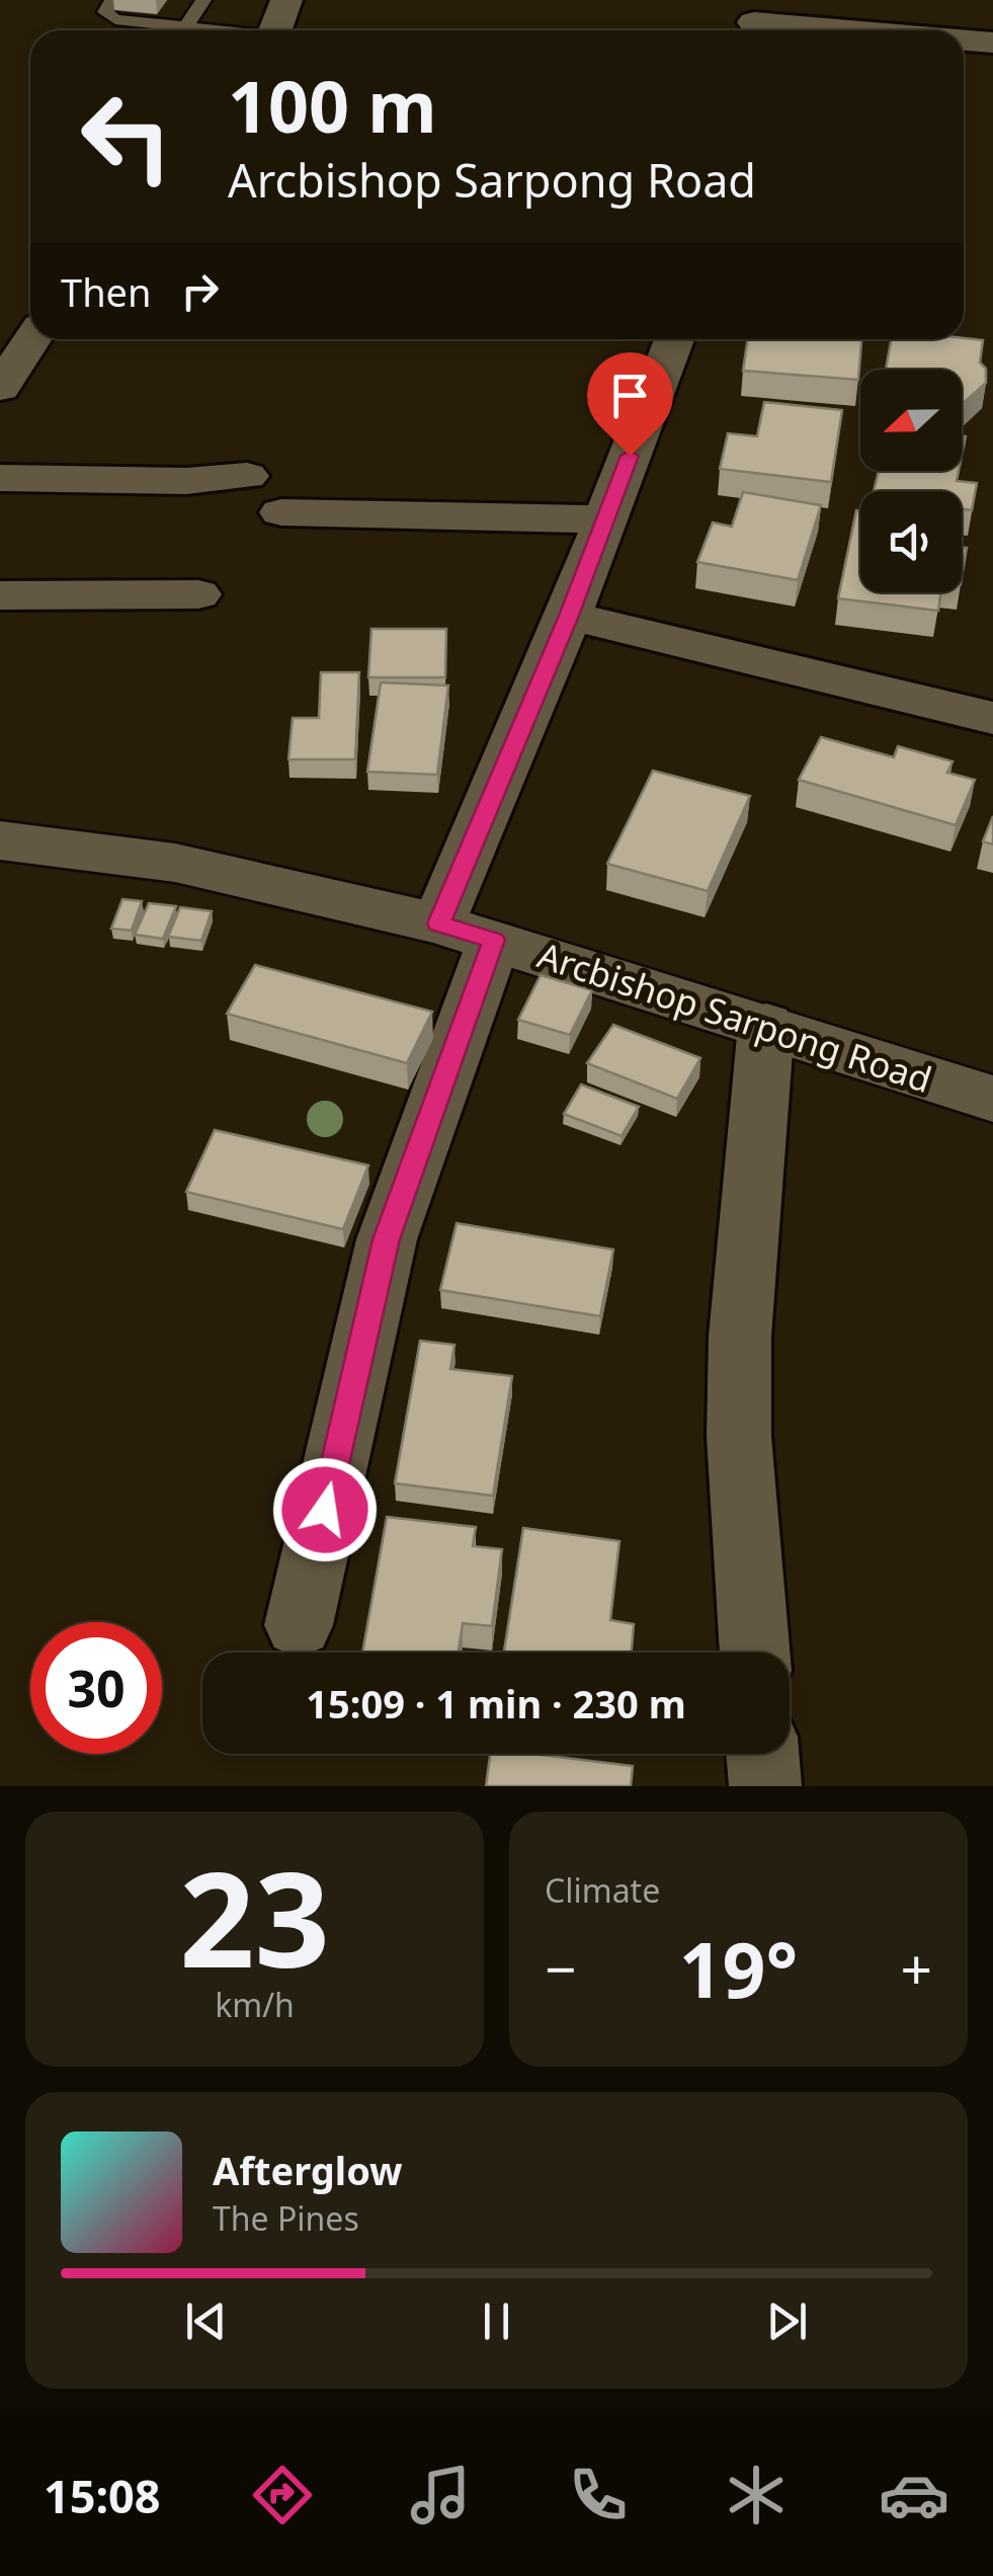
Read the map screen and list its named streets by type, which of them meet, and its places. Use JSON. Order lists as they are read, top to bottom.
{
  "streets": {
    "street": ["Arcbishop Sarpong Road"]
  },
  "north": "left",
  "page": {
    "turn": ["100 m", "Arcbishop Sarpong Road"],
    "then": "Then",
    "limit": "30",
    "trip": "15:09 · 1 min · 230 m",
    "tile": [
      ["23", "km/h"],
      "Climate"
    ],
    "heat": ["−", "19°", "+"],
    "song": ["Afterglow", "The Pines"],
    "tabs": "15:08"
  }
}
